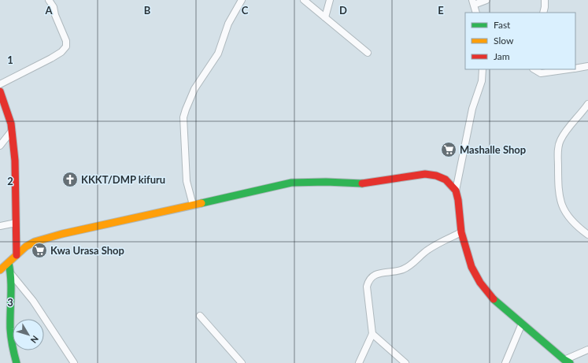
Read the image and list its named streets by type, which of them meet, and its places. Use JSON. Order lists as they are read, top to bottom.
{
  "places": {
    "supermarket": ["Mashalle Shop", "Kwa Urasa Shop"],
    "church": ["KKKT/DMP kifuru"]
  },
  "legend": ["Fast", "Slow", "Jam"],
  "north": "bottom right",
  "grid": {
    "columns": [
      "A",
      "B",
      "C",
      "D",
      "E"
    ],
    "rows": ["1", "2", "3"]
  }
}
